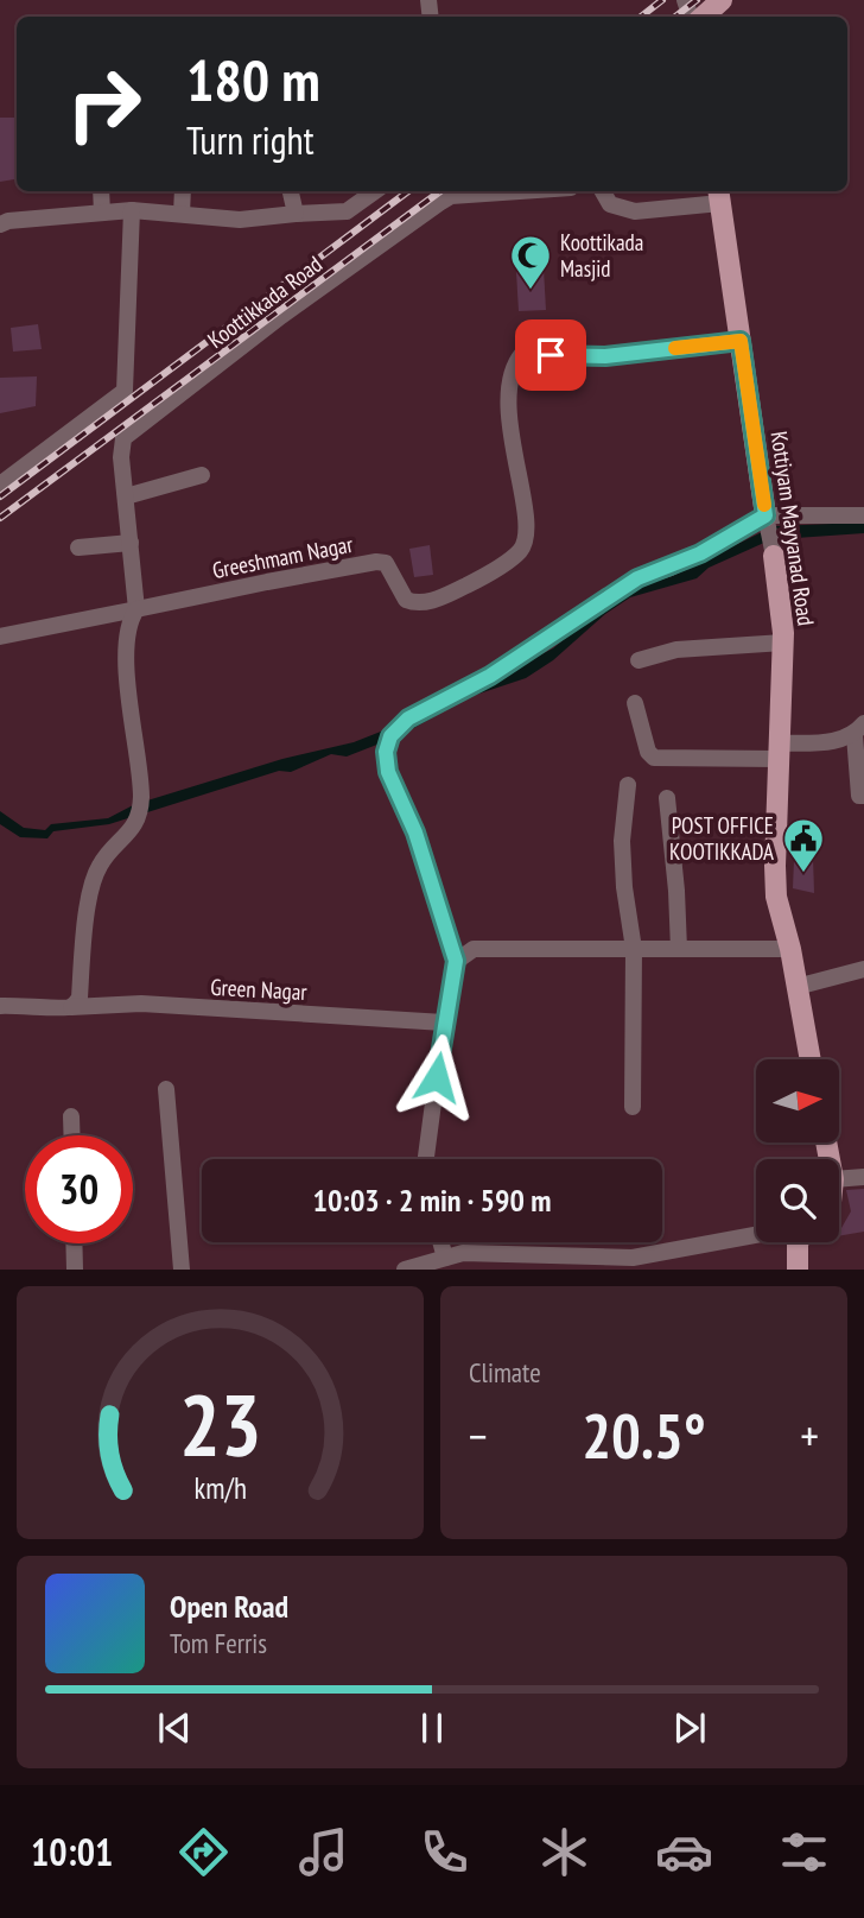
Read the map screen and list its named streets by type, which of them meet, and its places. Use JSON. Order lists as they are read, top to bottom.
{
  "streets": {
    "main road": ["Kottiyam Mayyanad Road"],
    "street": ["Koottikkada Road", "Greeshmam Nagar", "Green Nagar"]
  },
  "crossings": [
    ["Kottiyam Mayyanad Road", "Greeshmam Nagar"]
  ],
  "places": {
    "mosque": ["Koottikada Masjid"],
    "public building": ["POST OFFICE KOOTIKKADA"]
  },
  "north": "right",
  "page": {
    "turn": ["180 m", "Turn right"],
    "limit": "30",
    "trip": "10:03 · 2 min · 590 m",
    "tile": "Climate",
    "heat": ["−", "20.5°", "+"],
    "song": ["Open Road", "Tom Ferris"],
    "tabs": "10:01",
    "gauge": ["23", "km/h"]
  }
}
